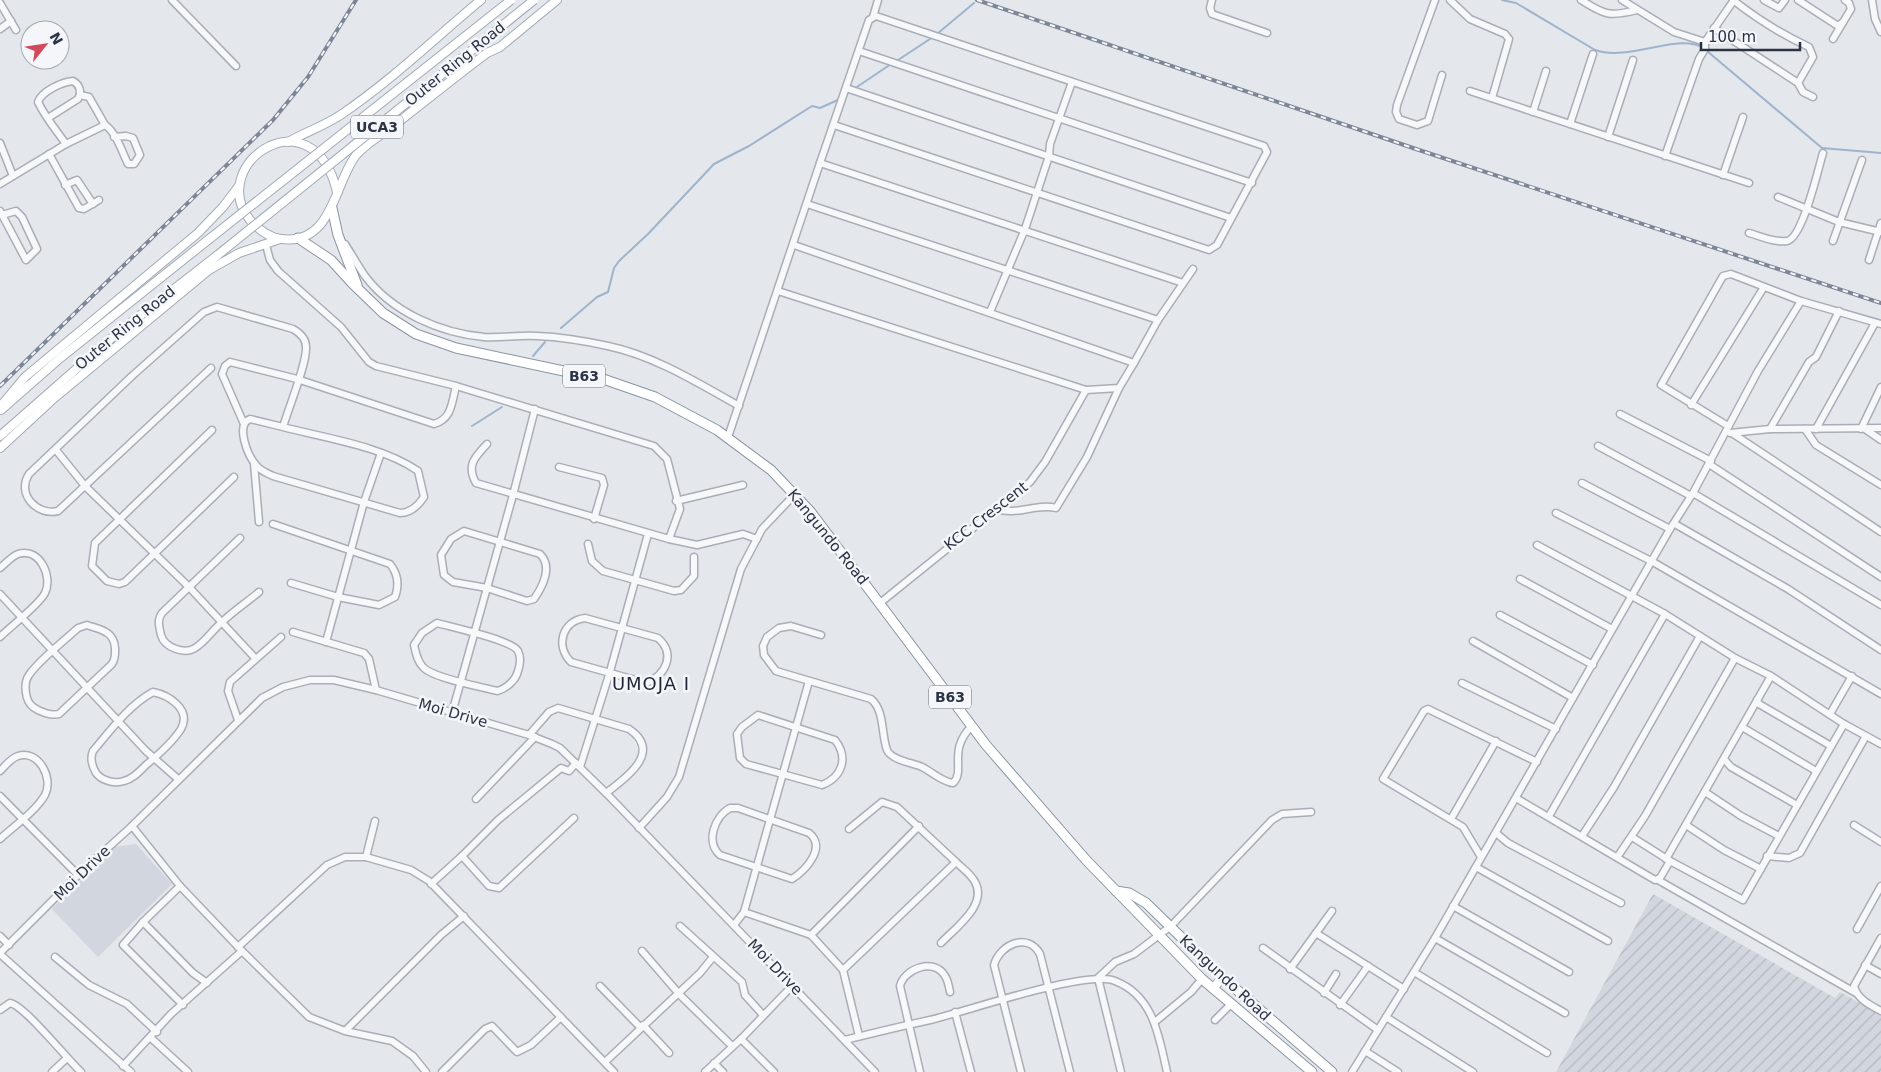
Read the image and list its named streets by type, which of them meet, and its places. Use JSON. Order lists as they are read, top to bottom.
{
  "streets": {
    "highway": ["B63", "Kangundo Road"],
    "main road": ["Outer Ring Road", "UCA3"],
    "street": ["KCC Crescent", "Moi Drive"]
  },
  "crossings": [
    ["Outer Ring Road", "Kangundo Road"],
    ["KCC Crescent", "Kangundo Road"]
  ],
  "districts": ["UMOJA I"],
  "scale_bar": "100 m",
  "north": "top right"
}
